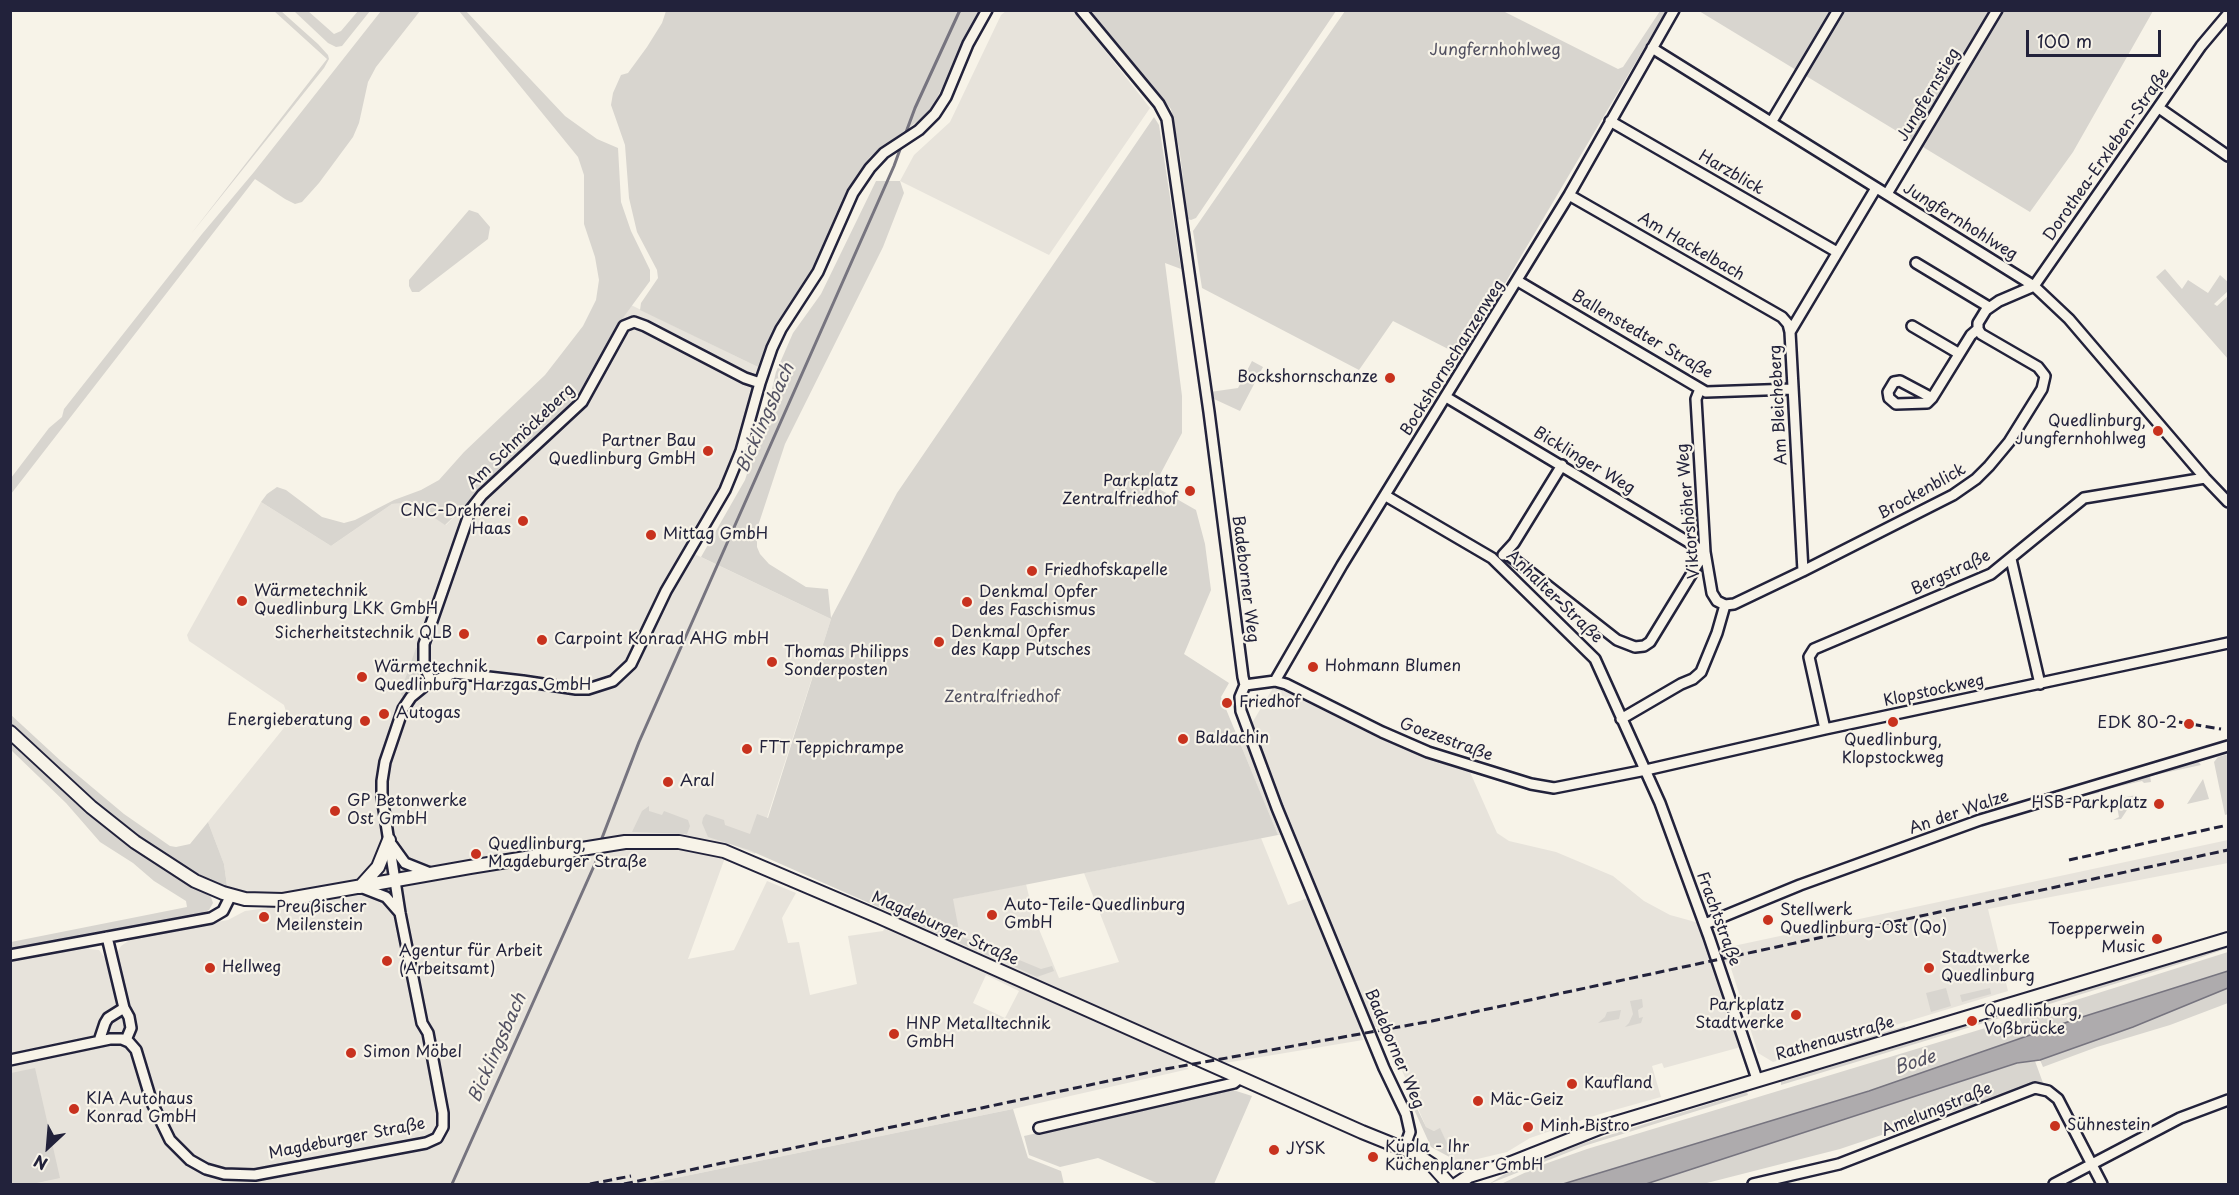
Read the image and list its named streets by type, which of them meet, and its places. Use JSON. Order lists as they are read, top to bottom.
{
  "streets": {
    "main road": ["Magdeburger Straße", "Rathenaustraße"],
    "street": [
      "Jungfernstieg",
      "Dorothea-Erxleben-Straße",
      "Harzblick",
      "Jungfernhohlweg",
      "Am Hackelbach",
      "Ballenstedter Straße",
      "Bockshornschanzenweg",
      "Am Bleicheberg",
      "Am Schmöckeberg",
      "Bicklinger Weg",
      "Brockenblick",
      "Viktorshöher Weg",
      "Bergstraße",
      "Badeborner Weg",
      "Anhalter Straße",
      "Klopstockweg",
      "Goezestraße",
      "An der Walze",
      "Frachtstraße",
      "Amelungstraße"
    ]
  },
  "crossings": [
    ["Jungfernstieg", "Jungfernhohlweg"],
    ["Dorothea-Erxleben-Straße", "Jungfernhohlweg"],
    ["Harzblick", "Bockshornschanzenweg"],
    ["Harzblick", "Am Bleicheberg"],
    ["Jungfernhohlweg", "Bockshornschanzenweg"],
    ["Jungfernhohlweg", "Am Bleicheberg"],
    ["Jungfernhohlweg", "Bergstraße"],
    ["Am Hackelbach", "Bockshornschanzenweg"],
    ["Am Hackelbach", "Am Bleicheberg"],
    ["Ballenstedter Straße", "Bockshornschanzenweg"],
    ["Ballenstedter Straße", "Am Bleicheberg"],
    ["Ballenstedter Straße", "Viktorshöher Weg"],
    ["Bockshornschanzenweg", "Bicklinger Weg"],
    ["Bockshornschanzenweg", "Anhalter Straße"],
    ["Bockshornschanzenweg", "Goezestraße"],
    ["Am Bleicheberg", "Brockenblick"],
    ["Bicklinger Weg", "Viktorshöher Weg"],
    ["Brockenblick", "Viktorshöher Weg"],
    ["Bergstraße", "Klopstockweg"],
    ["Badeborner Weg", "Goezestraße"],
    ["Badeborner Weg", "Magdeburger Straße"],
    ["Anhalter Straße", "Klopstockweg"],
    ["Anhalter Straße", "Goezestraße"],
    ["Anhalter Straße", "Frachtstraße"],
    ["Klopstockweg", "Goezestraße"],
    ["Klopstockweg", "Frachtstraße"],
    ["Goezestraße", "Frachtstraße"],
    ["An der Walze", "Frachtstraße"],
    ["Frachtstraße", "Rathenaustraße"]
  ],
  "water": ["Bicklingsbach", "Bode"],
  "parks": ["Jungfernhohlweg", "Zentralfriedhof"],
  "places": [
    "Bockshornschanze",
    "Quedlinburg, Jungfernhohlweg",
    "Partner Bau Quedlinburg GmbH",
    "Parkplatz Zentralfriedhof",
    "CNC-Dreherei Haas",
    "Mittag GmbH",
    "Friedhofskapelle",
    "Wärmetechnik Quedlinburg LKK GmbH",
    "Denkmal Opfer des Faschismus",
    "Sicherheitstechnik QLB",
    "Carpoint Konrad AHG mbH",
    "Denkmal Opfer des Kapp Putsches",
    "Thomas Philipps Sonderposten",
    "Hohmann Blumen",
    "Wärmetechnik Quedlinburg Harzgas GmbH",
    "Friedhof",
    "Autogas",
    "Energieberatung",
    "Quedlinburg, Klopstockweg",
    "EDK 80-2",
    "Baldachin",
    "FTT Teppichrampe",
    "Aral",
    "HSB-Parkplatz",
    "GP Betonwerke Ost GmbH",
    "Quedlinburg, Magdeburger Straße",
    "Auto-Teile-Quedlinburg GmbH",
    "Preußischer Meilenstein",
    "Stellwerk Quedlinburg-Ost (Qo)",
    "Toepperwein Music",
    "Agentur für Arbeit (Arbeitsamt)",
    "Hellweg",
    "Stadtwerke Quedlinburg",
    "Parkplatz Stadtwerke",
    "Quedlinburg, Voßbrücke",
    "HNP Metalltechnik GmbH",
    "Simon Möbel",
    "Kaufland",
    "Mäc-Geiz",
    "KIA Autohaus Konrad GmbH",
    "Sühnestein",
    "Minh Bistro",
    "JYSK",
    "Küpla - Ihr Küchenplaner GmbH"
  ],
  "scale_bar": "100 m",
  "north": "bottom left"
}
